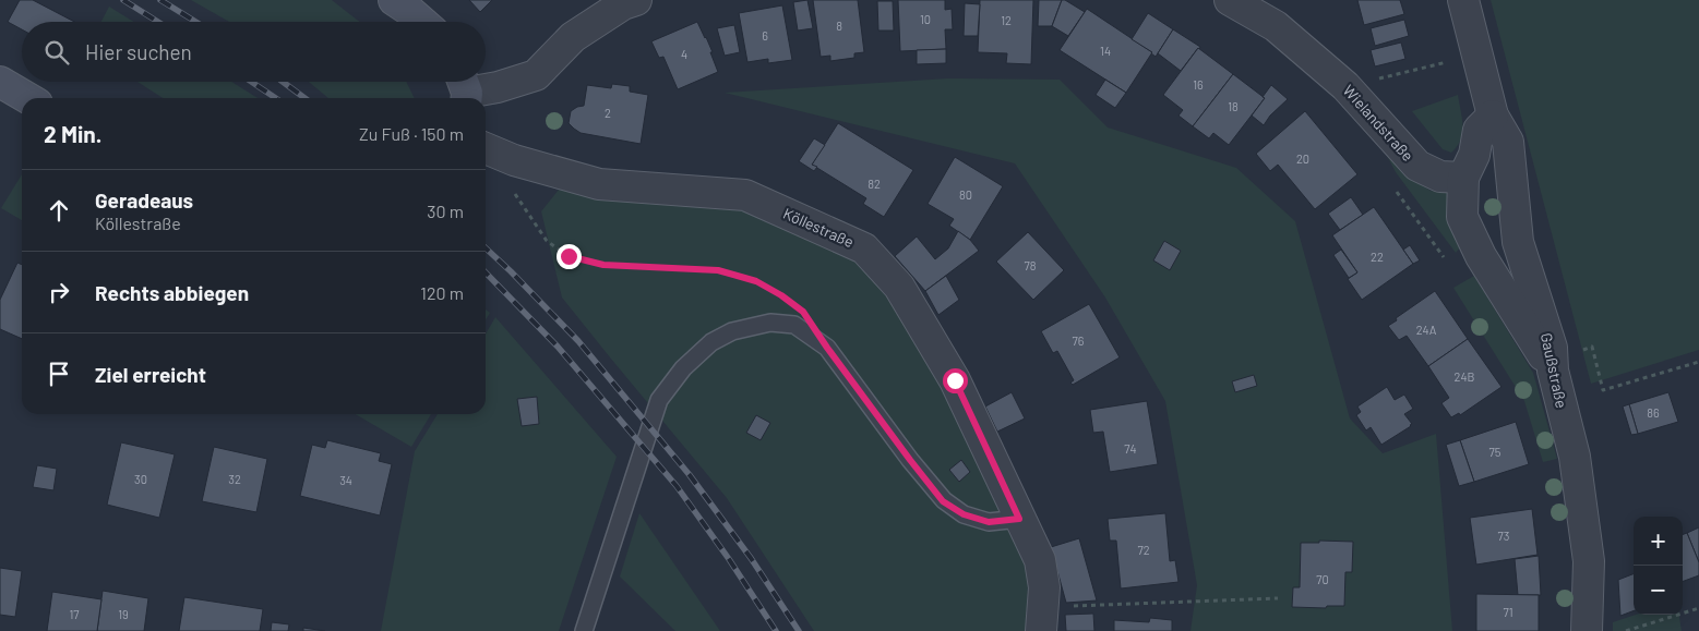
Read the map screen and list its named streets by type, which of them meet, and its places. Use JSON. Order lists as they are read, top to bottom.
{
  "streets": {
    "street": ["Wielandstraße", "Köllestraße", "Gaußstraße"]
  },
  "house_numbers": [
    "10",
    "12",
    "8",
    "6",
    "14",
    "4",
    "16",
    "18",
    "2",
    "20",
    "82",
    "80",
    "22",
    "78",
    "24A",
    "76",
    "24B",
    "86",
    "74",
    "75",
    "30",
    "32",
    "34",
    "73",
    "72",
    "70",
    "71",
    "17",
    "19"
  ],
  "page": {
    "search": "Hier suchen",
    "heading": ["2 Min.", "Zu Fuß · 150 m"],
    "list": [
      ["Geradeaus", "Köllestraße", "30 m"],
      ["Rechts abbiegen", "120 m"],
      "Ziel erreicht"
    ],
    "map_buttons": ["+", "−"]
  }
}
